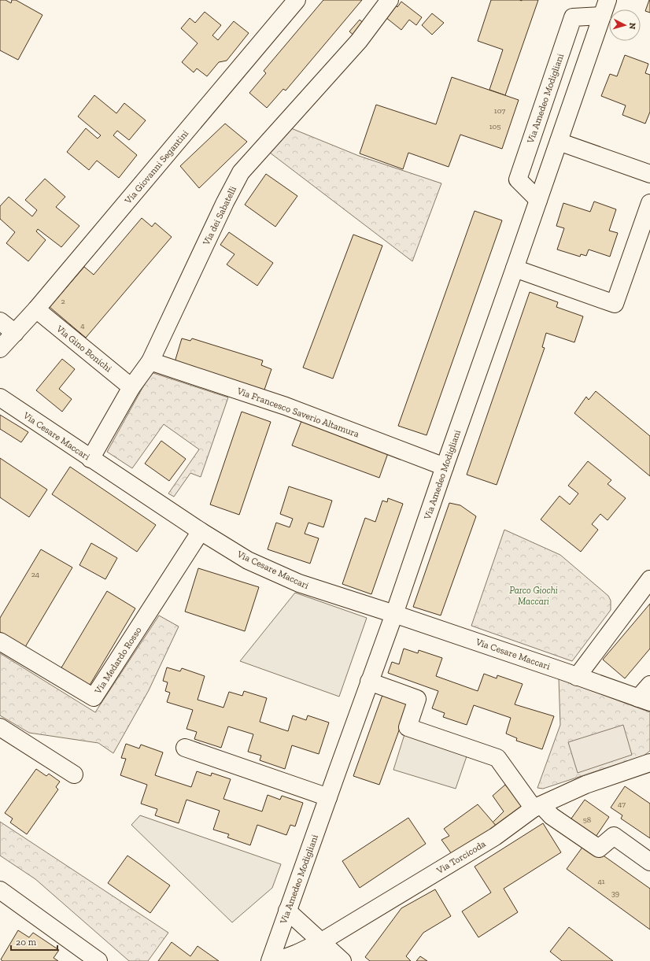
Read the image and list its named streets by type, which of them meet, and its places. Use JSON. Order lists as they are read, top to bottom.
{
  "streets": {
    "street": [
      "Via Amedeo Modigliani",
      "Via Giovanni Segantini",
      "Via dei Sabatelli",
      "Via Gino Bonichi",
      "Via Francesco Saverio Altamura",
      "Via Cesare Maccari",
      "Via Medardo Rosso",
      "Via Torcicoda"
    ]
  },
  "crossings": [
    ["Via Amedeo Modigliani", "Via Francesco Saverio Altamura"],
    ["Via Amedeo Modigliani", "Via Cesare Maccari"],
    ["Via Giovanni Segantini", "Via Gino Bonichi"],
    ["Via dei Sabatelli", "Via Gino Bonichi"],
    ["Via dei Sabatelli", "Via Francesco Saverio Altamura"],
    ["Via dei Sabatelli", "Via Cesare Maccari"],
    ["Via Cesare Maccari", "Via Medardo Rosso"]
  ],
  "parks": ["Parco Giochi Maccari"],
  "house_numbers": [
    "107",
    "105",
    "2",
    "4",
    "24",
    "47",
    "58",
    "41",
    "39"
  ],
  "scale_bar": "20 m",
  "north": "right"
}
